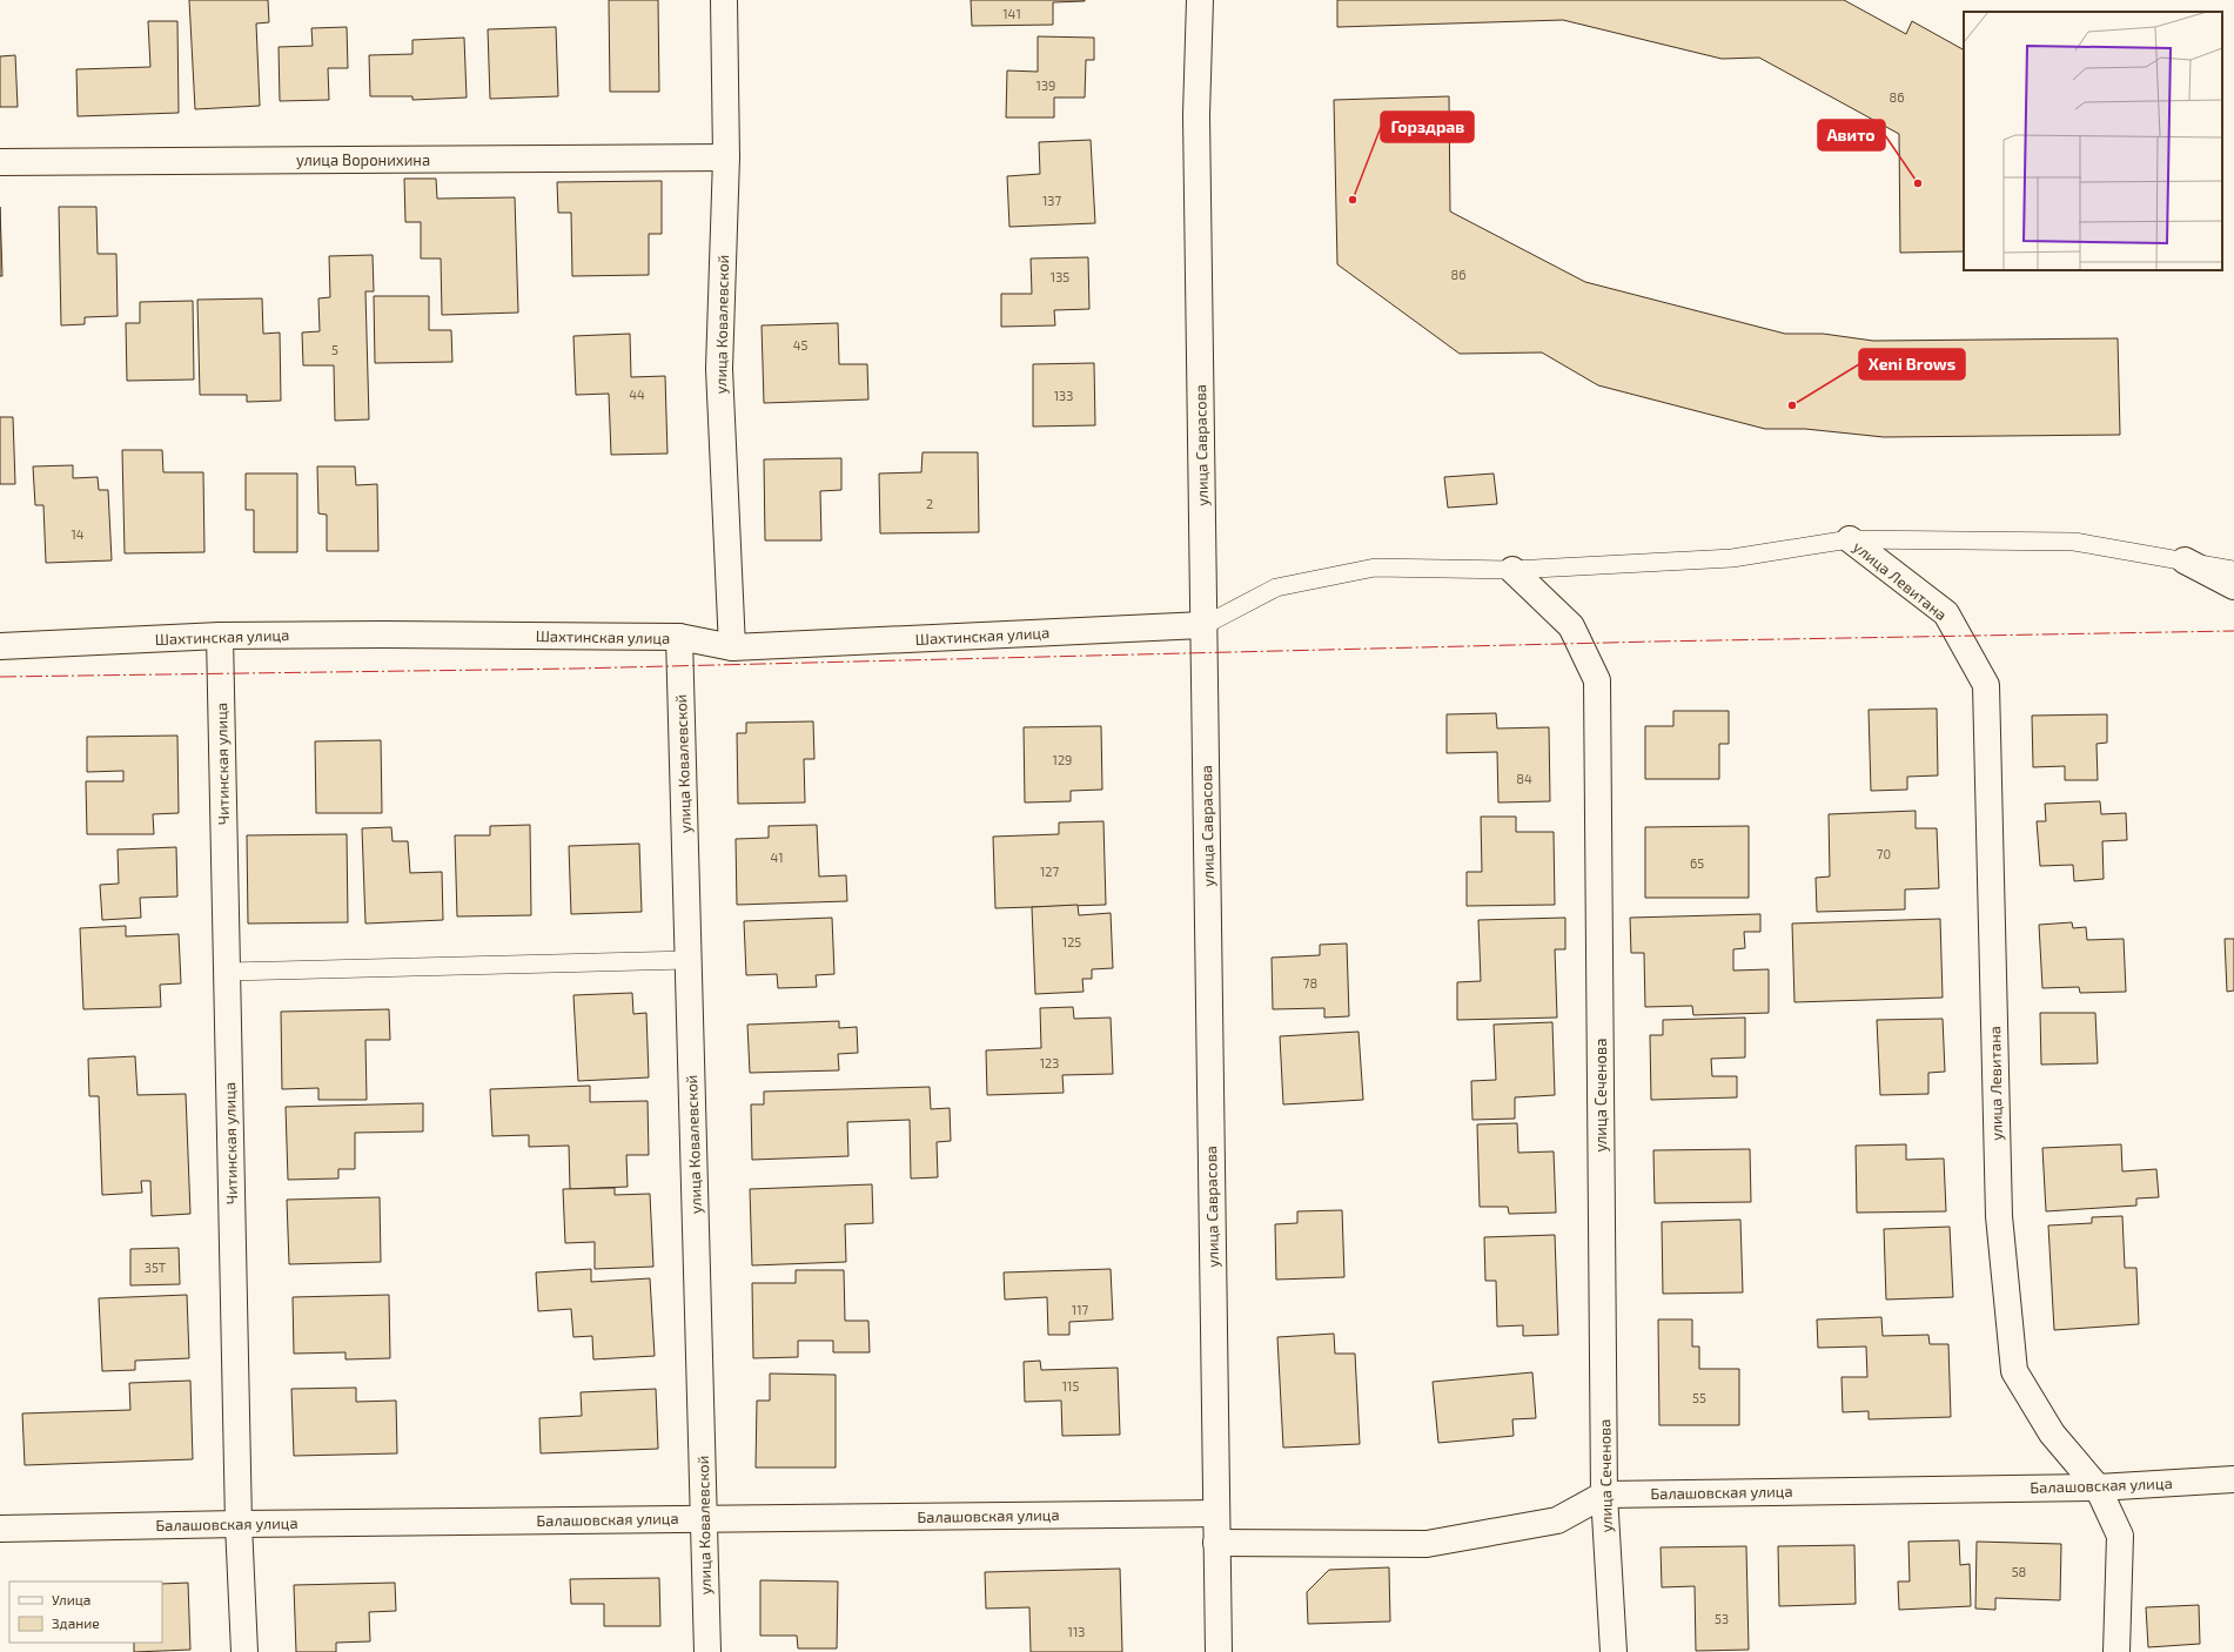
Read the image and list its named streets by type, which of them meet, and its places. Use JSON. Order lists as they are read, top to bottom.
{
  "streets": {
    "street": [
      "улица Воронихина",
      "улица Ковалевской",
      "улица Саврасова",
      "улица Левитана",
      "Шахтинская улица",
      "Читинская улица",
      "улица Сеченова",
      "Балашовская улица"
    ]
  },
  "crossings": [
    ["улица Воронихина", "улица Ковалевской"],
    ["улица Ковалевской", "Шахтинская улица"],
    ["улица Ковалевской", "Балашовская улица"],
    ["улица Саврасова", "Шахтинская улица"],
    ["улица Саврасова", "Балашовская улица"],
    ["улица Левитана", "Балашовская улица"],
    ["Шахтинская улица", "Читинская улица"],
    ["Читинская улица", "Балашовская улица"],
    ["улица Сеченова", "Балашовская улица"]
  ],
  "places": ["Авито", "Горздрав", "Xeni Brows"],
  "house_numbers": [
    "141",
    "139",
    "86",
    "137",
    "86",
    "135",
    "45",
    "5",
    "44",
    "133",
    "2",
    "14",
    "129",
    "84",
    "70",
    "41",
    "65",
    "127",
    "125",
    "78",
    "123",
    "35Т",
    "117",
    "115",
    "55",
    "58",
    "53",
    "113"
  ],
  "legend": ["Улица", "Здание"]
}
